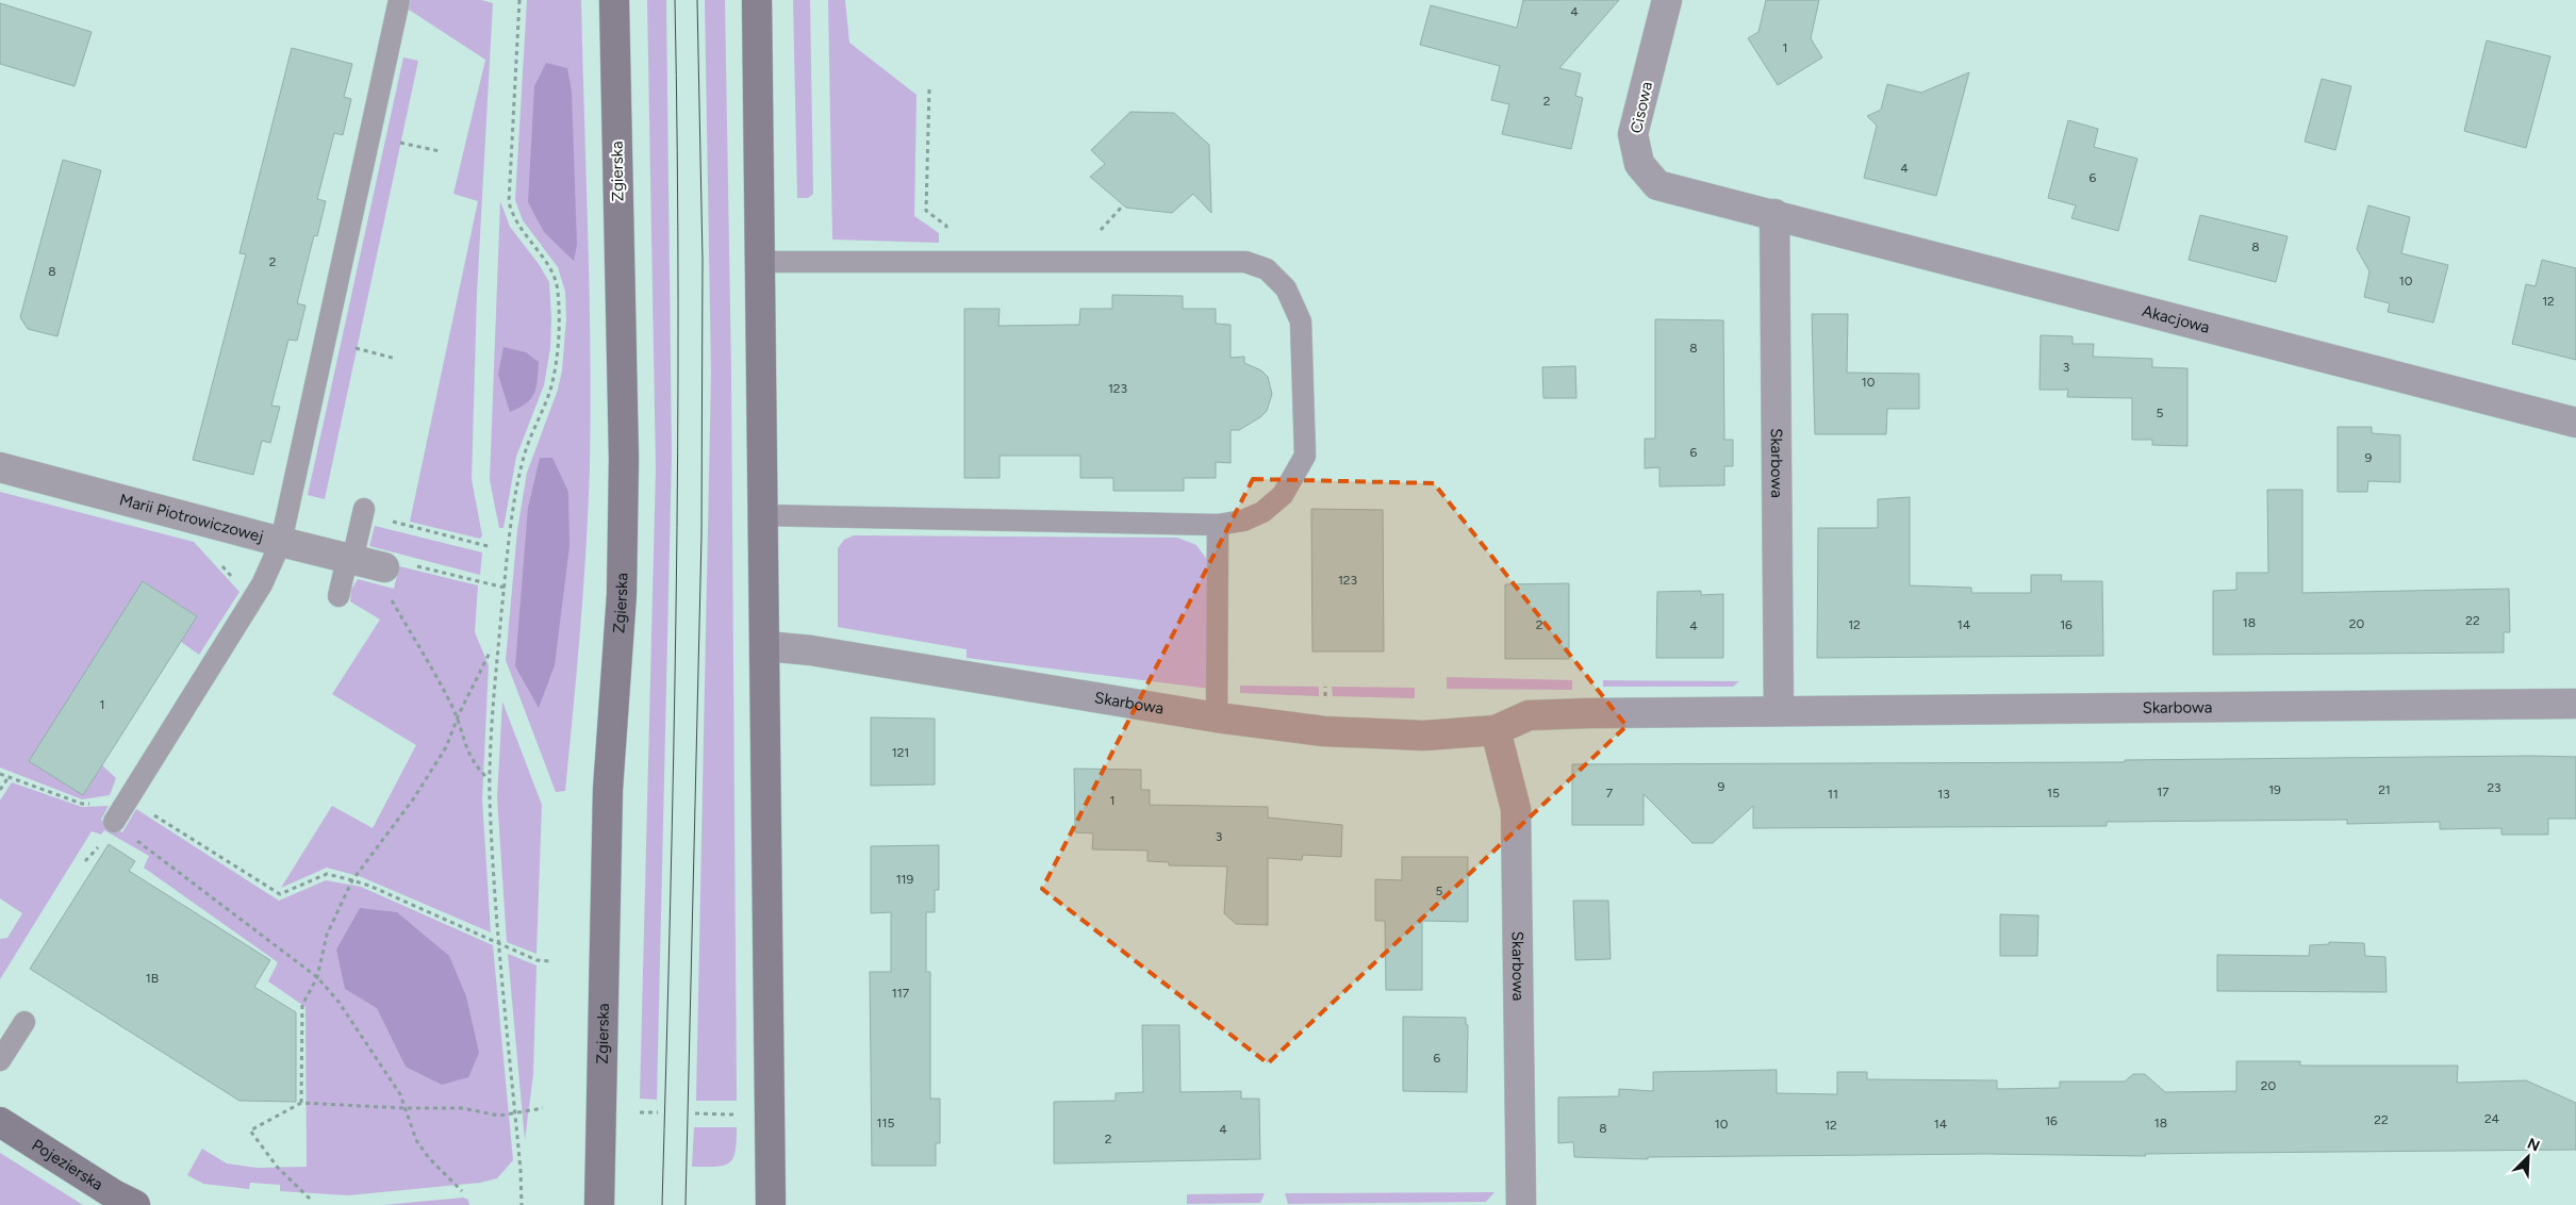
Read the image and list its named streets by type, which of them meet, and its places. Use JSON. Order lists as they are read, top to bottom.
{
  "streets": {
    "main road": ["Zgierska", "Pojezierska"],
    "street": [
      "Cisowa",
      "Akacjowa",
      "Skarbowa",
      "Marii Piotrowiczowej"
    ]
  },
  "crossings": [
    ["Cisowa", "Akacjowa"],
    ["Cisowa", "Skarbowa"],
    ["Akacjowa", "Skarbowa"]
  ],
  "house_numbers": [
    "4",
    "1",
    "2",
    "4",
    "6",
    "8",
    "2",
    "8",
    "10",
    "12",
    "8",
    "3",
    "10",
    "123",
    "5",
    "6",
    "9",
    "123",
    "22",
    "18",
    "20",
    "2",
    "12",
    "14",
    "16",
    "4",
    "1",
    "121",
    "9",
    "23",
    "19",
    "21",
    "17",
    "7",
    "15",
    "11",
    "13",
    "1",
    "3",
    "119",
    "5",
    "1B",
    "117",
    "6",
    "20",
    "24",
    "22",
    "16",
    "115",
    "18",
    "10",
    "14",
    "12",
    "8",
    "4",
    "2"
  ],
  "north": "top right"
}
